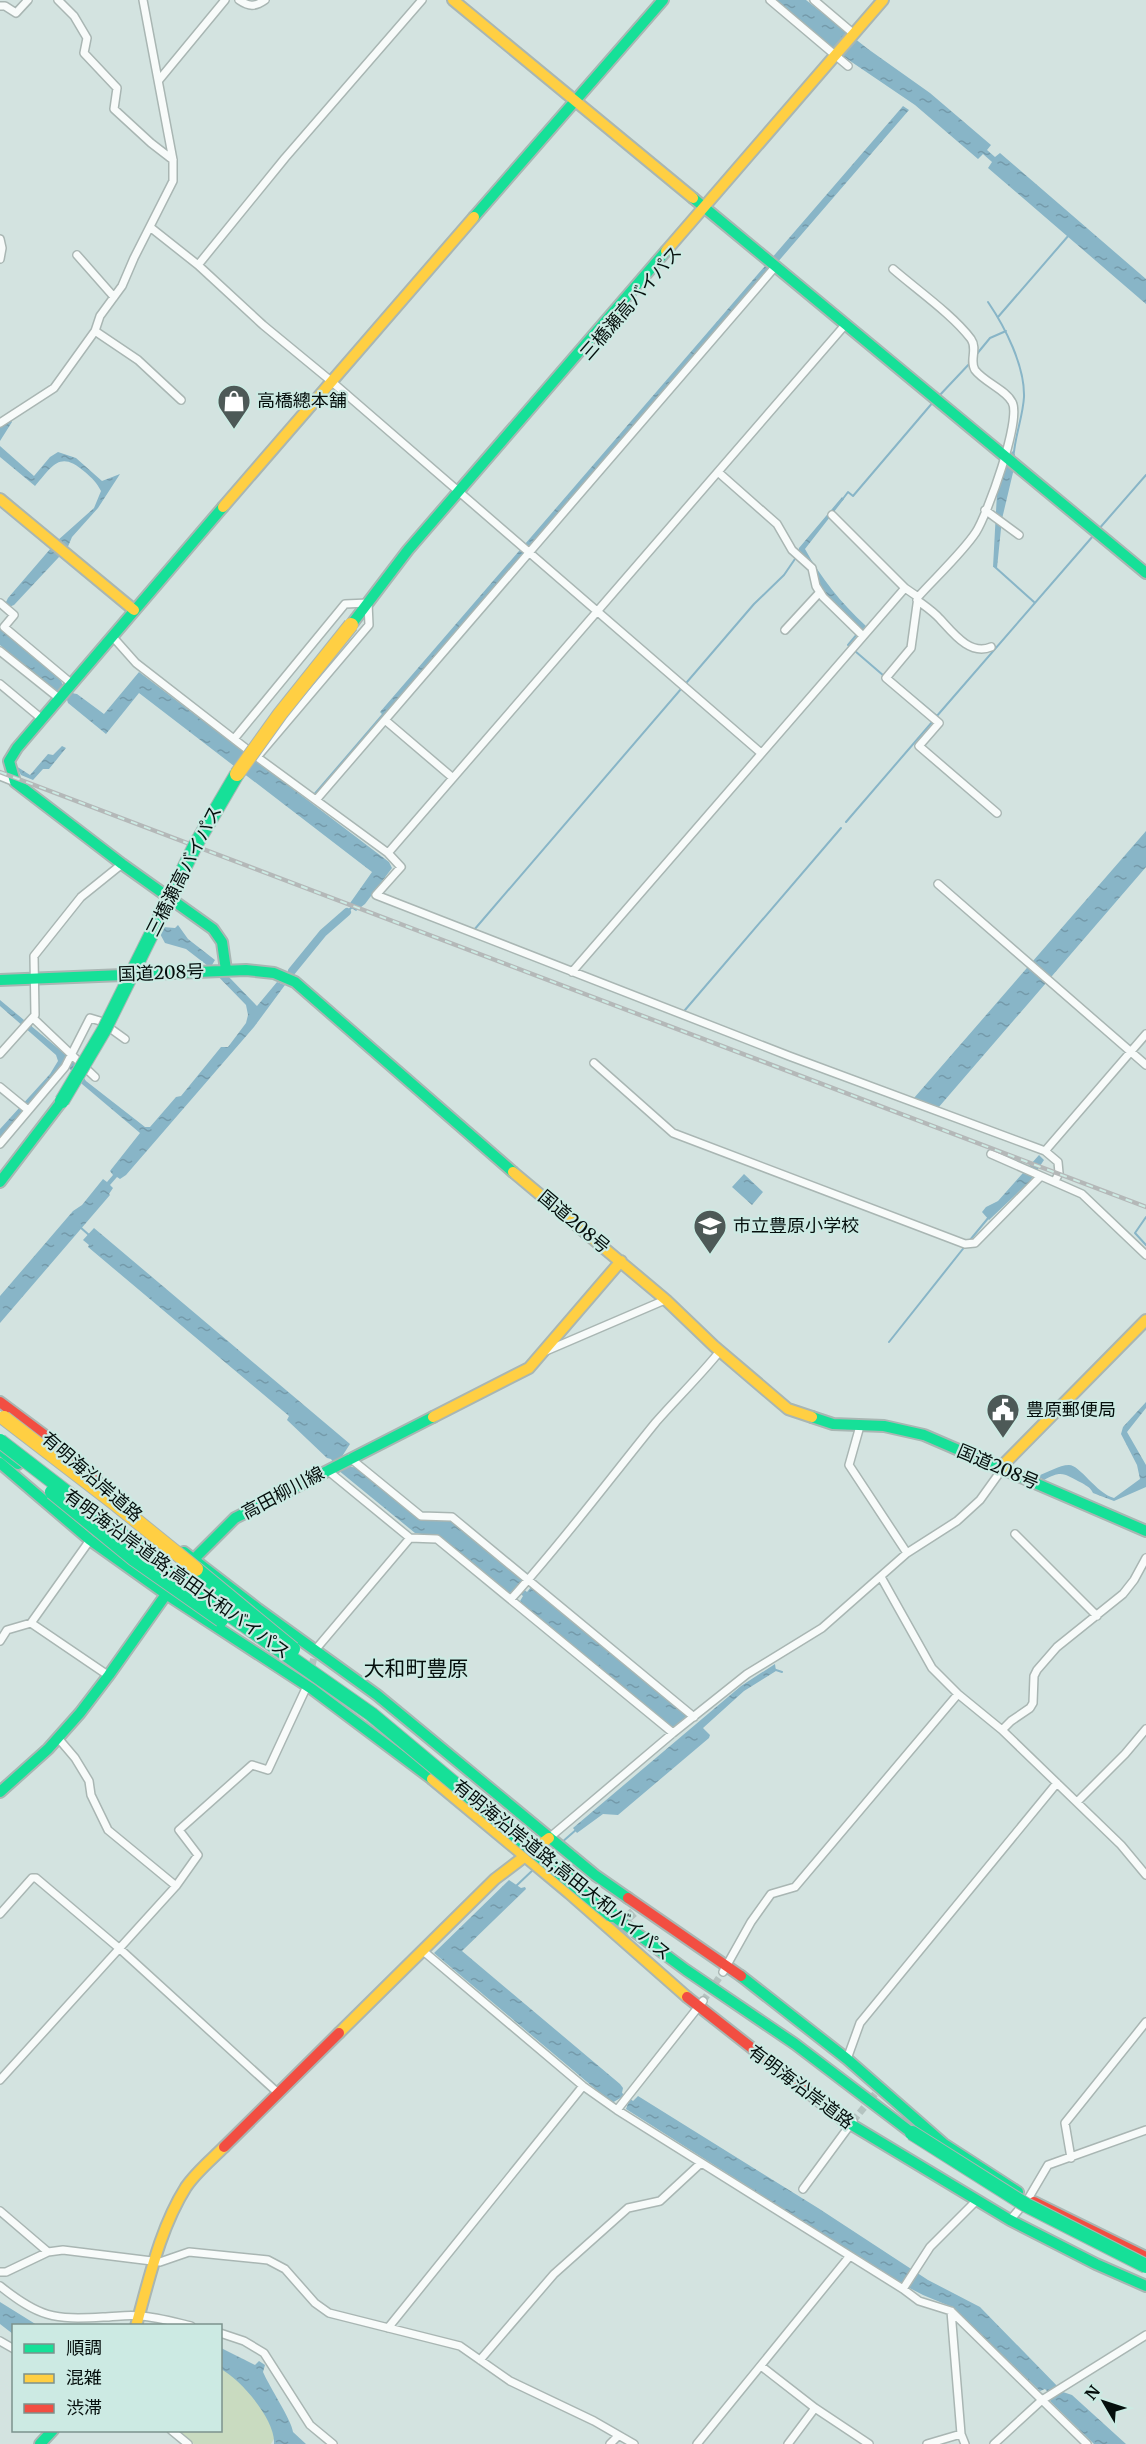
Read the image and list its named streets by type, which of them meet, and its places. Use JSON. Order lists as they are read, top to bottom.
{
  "streets": {
    "main road": [
      "三橋瀬高バイパス",
      "国道208号",
      "有明海沿岸道路",
      "高田柳川線",
      "有明海沿岸道路;高田大和バイパス"
    ]
  },
  "crossings": [
    ["国道208号", "高田柳川線"],
    ["有明海沿岸道路", "高田柳川線"],
    ["有明海沿岸道路", "有明海沿岸道路;高田大和バイパス"]
  ],
  "districts": ["大和町豊原"],
  "places": {
    "shop": ["高橋總本舗"],
    "school or university": ["市立豊原小学校"],
    "public building": ["豊原郵便局"]
  },
  "legend": ["順調", "混雑", "渋滞"],
  "north": "top left"
}
